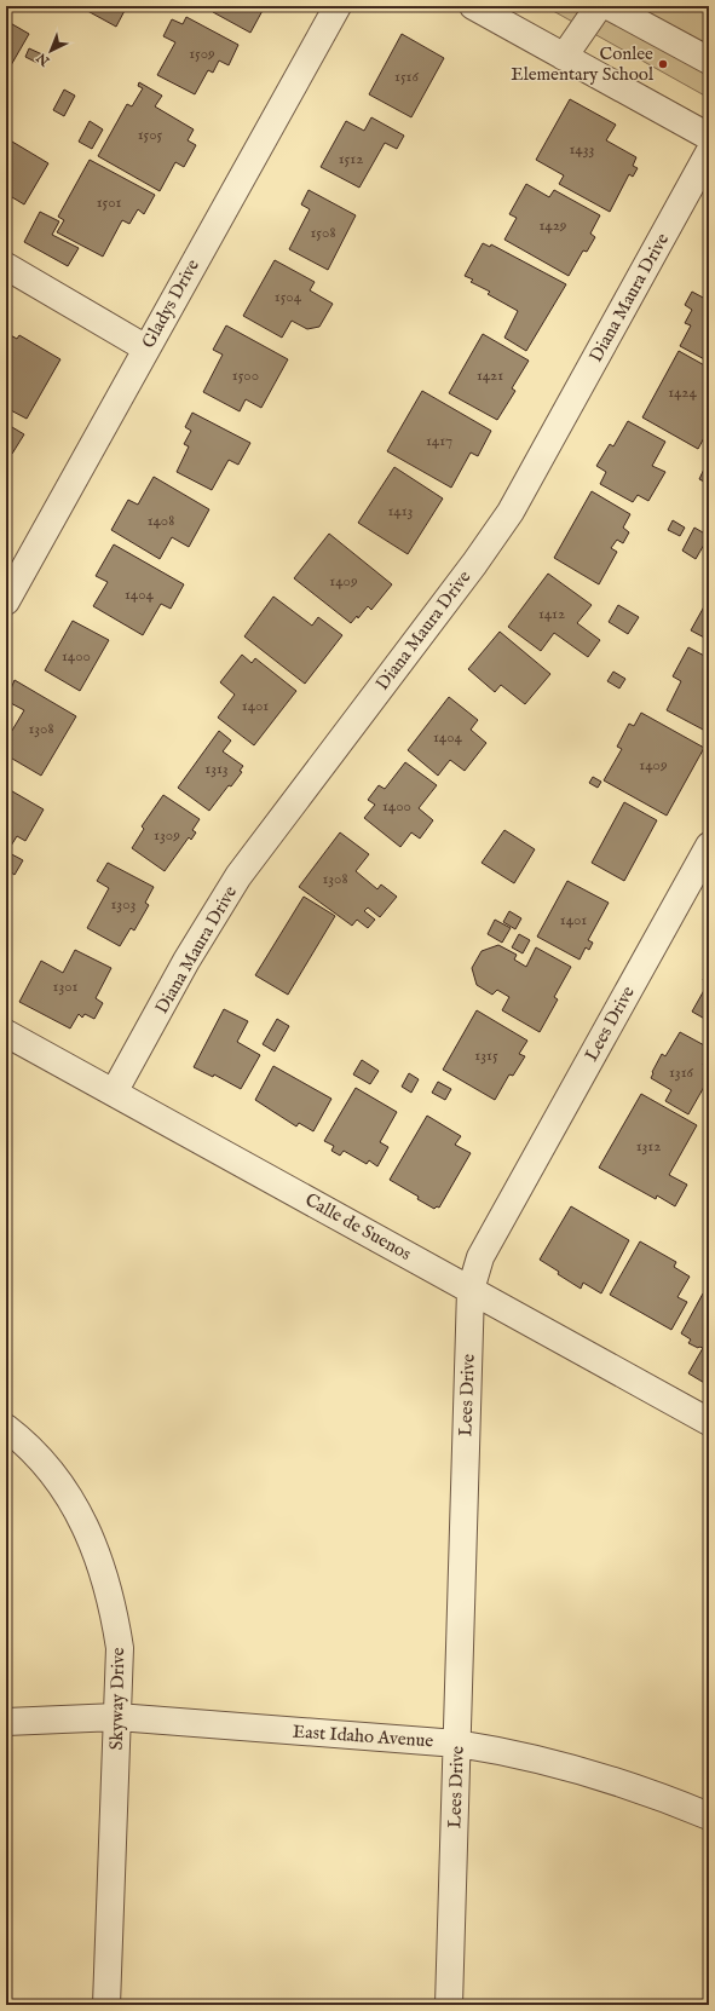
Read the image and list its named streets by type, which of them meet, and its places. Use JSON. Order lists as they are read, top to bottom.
{
  "streets": {
    "street": [
      "Diana Maura Drive",
      "Gladys Drive",
      "Lees Drive",
      "Calle de Suenos",
      "Skyway Drive",
      "East Idaho Avenue"
    ]
  },
  "crossings": [
    ["Diana Maura Drive", "Calle de Suenos"],
    ["Lees Drive", "Calle de Suenos"],
    ["Lees Drive", "East Idaho Avenue"],
    ["Skyway Drive", "East Idaho Avenue"]
  ],
  "places": ["Conlee Elementary School"],
  "house_numbers": [
    "1509",
    "1516",
    "1505",
    "1433",
    "1512",
    "1501",
    "1429",
    "1508",
    "1504",
    "1500",
    "1421",
    "1424",
    "1417",
    "1413",
    "1408",
    "1409",
    "1404",
    "1412",
    "1400",
    "1401",
    "1308",
    "1404",
    "1409",
    "1313",
    "1400",
    "1309",
    "1308",
    "1303",
    "1401",
    "1301",
    "1315",
    "1316",
    "1312"
  ],
  "north": "bottom left"
}
